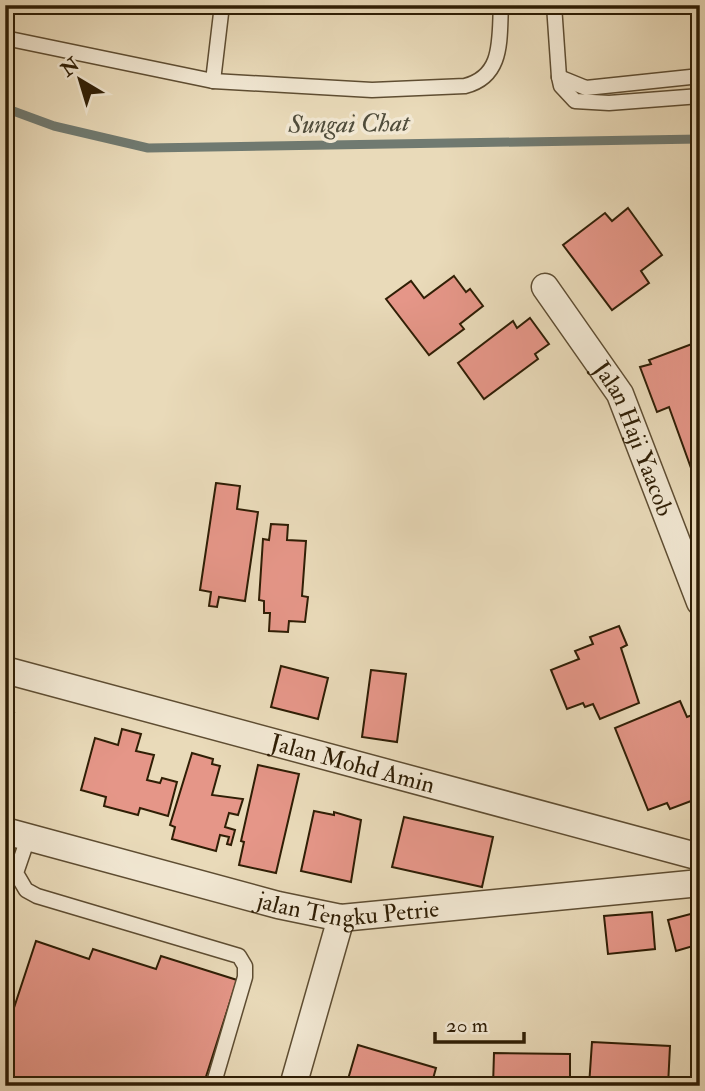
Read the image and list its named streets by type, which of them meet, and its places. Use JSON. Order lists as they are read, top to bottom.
{
  "streets": {
    "street": ["Jalan Haji Yaacob", "Jalan Mohd Amin", "jalan Tengku Petrie"]
  },
  "water": ["Sungai Chat"],
  "scale_bar": "20 m",
  "north": "top left"
}
